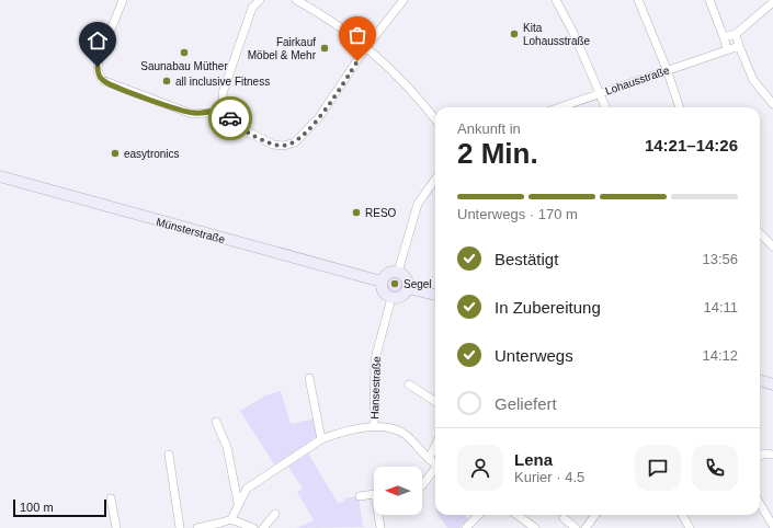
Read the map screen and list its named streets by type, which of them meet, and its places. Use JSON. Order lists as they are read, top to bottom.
{
  "streets": {
    "main road": ["Münsterstraße"],
    "street": ["Lohausstraße", "Hansestraße"]
  },
  "crossings": [
    ["Münsterstraße", "Hansestraße"]
  ],
  "places": [
    "Kita Lohausstraße",
    "Fairkauf Möbel & Mehr",
    "Saunabau Müther",
    "all inclusive Fitness",
    "easytronics",
    "RESO",
    "Segel"
  ],
  "scale_bar": "100 m",
  "north": "left",
  "page": {
    "heading": ["2 Min.", "Ankunft in", "14:21–14:26"],
    "panel": ["Lena", "Kurier · 4.5"],
    "bar": "Unterwegs · 170 m",
    "list": [
      ["Bestätigt", "13:56"],
      ["In Zubereitung", "14:11"],
      ["Unterwegs", "14:12"],
      "Geliefert"
    ],
    "scale": "100 m"
  }
}
